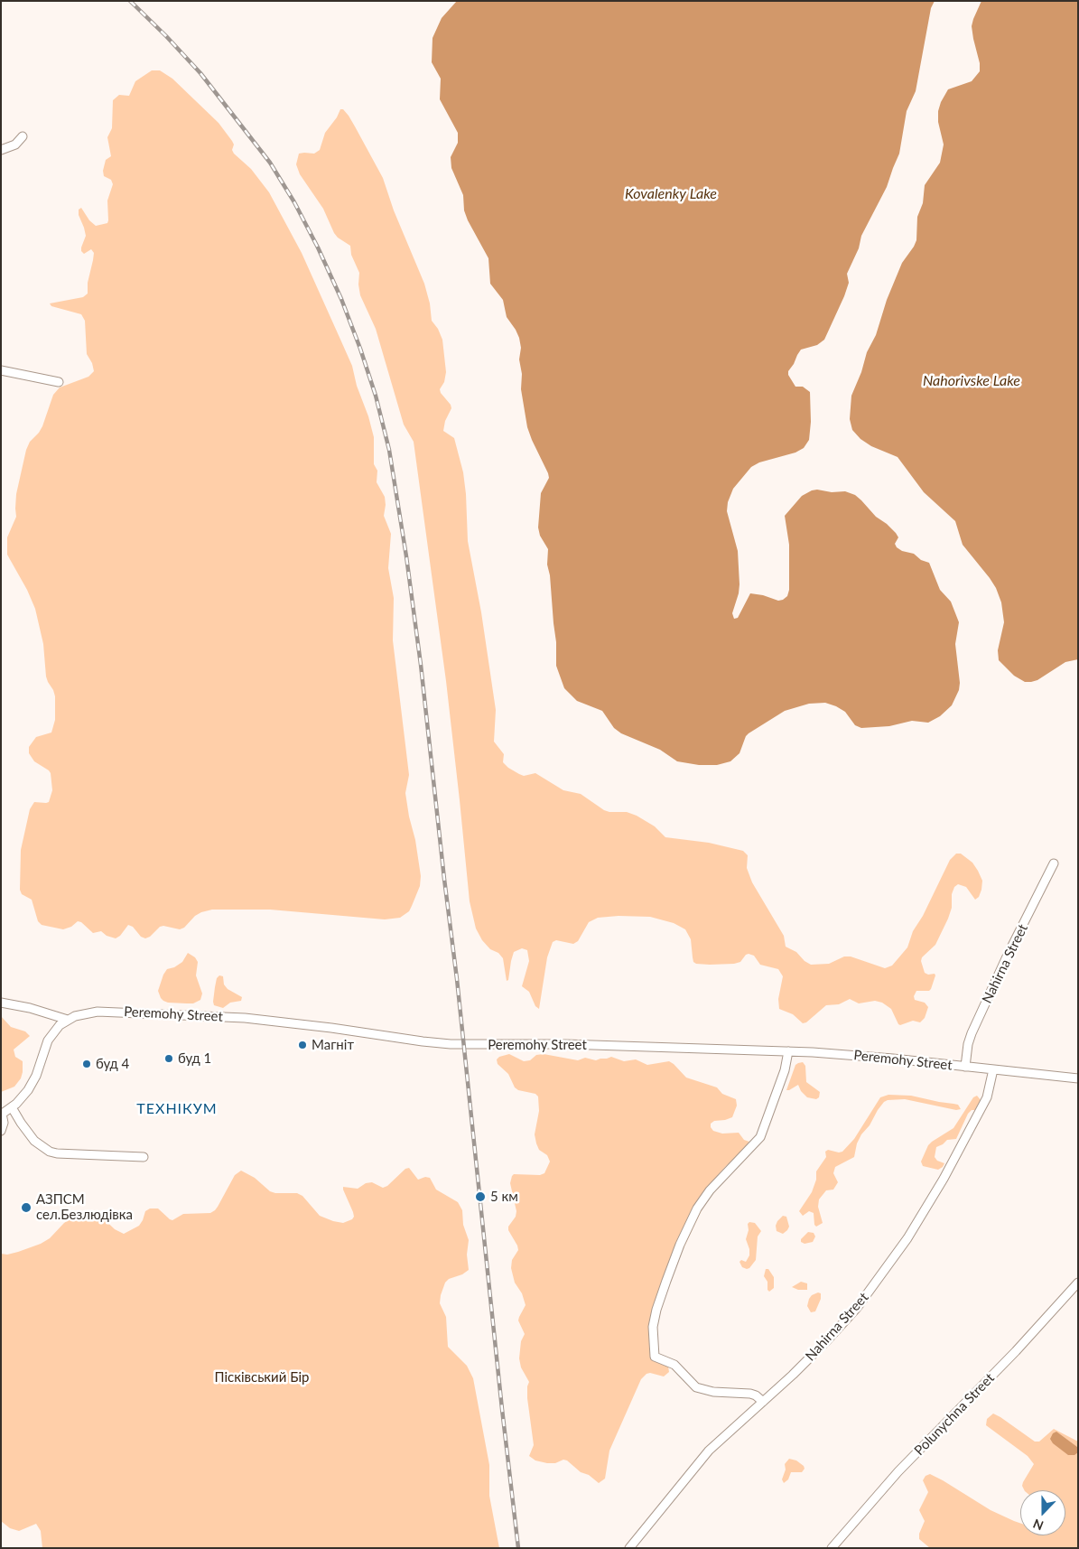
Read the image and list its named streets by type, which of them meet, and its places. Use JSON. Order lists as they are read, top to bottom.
{
  "streets": {
    "street": ["Nahirna Street", "Peremohy Street", "Polunychna Street"]
  },
  "crossings": [
    ["Nahirna Street", "Peremohy Street"]
  ],
  "districts": ["ТЕХНІКУМ"],
  "water": ["Kovalenky Lake", "Nahorivske Lake"],
  "parks": ["Пісківський Бір"],
  "places": [
    "Магніт",
    "буд 1",
    "буд 4",
    "5 км",
    "АЗПСМ сел.Безлюдівка"
  ],
  "north": "bottom"
}
